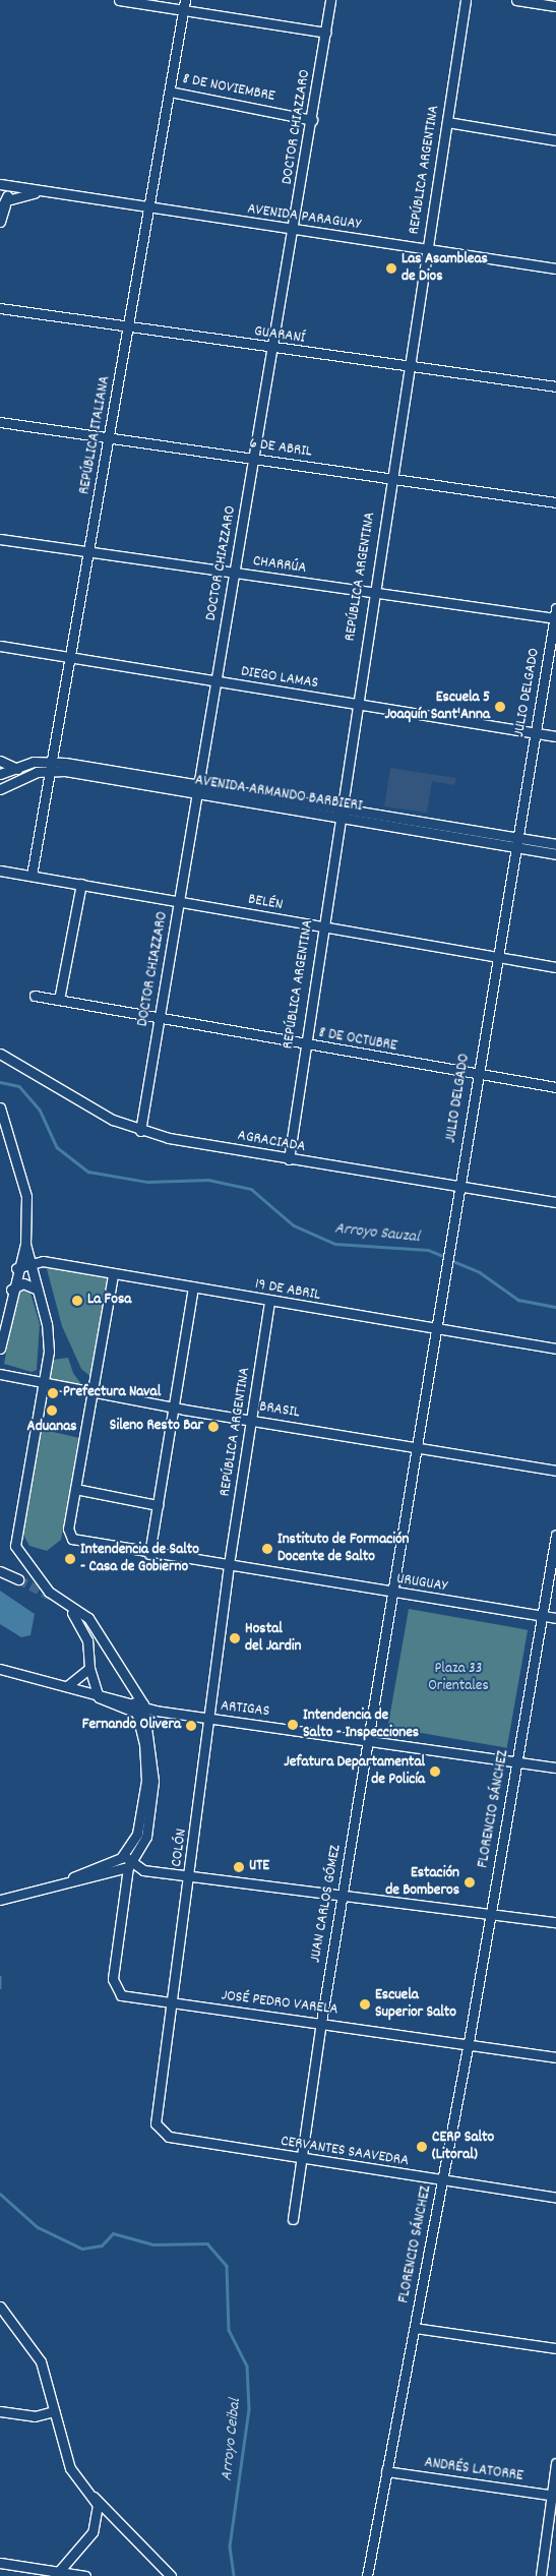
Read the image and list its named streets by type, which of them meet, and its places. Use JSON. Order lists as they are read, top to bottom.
{
  "streets": {
    "street": [
      "8 DE NOVIEMBRE",
      "DOCTOR CHIAZZARO",
      "REPÚBLICA ARGENTINA",
      "AVENIDA PARAGUAY",
      "GUARANÍ",
      "REPÚBLICA ITALIANA",
      "6 DE ABRIL",
      "CHARRÚA",
      "DIEGO LAMAS",
      "JULIO DELGADO",
      "AVENIDA ARMANDO BARBIERI",
      "BELÉN",
      "8 DE OCTUBRE",
      "AGRACIADA",
      "19 DE ABRIL",
      "BRASIL",
      "URUGUAY",
      "ARTIGAS",
      "FLORENCIO SÁNCHEZ",
      "COLÓN",
      "JUAN CARLOS GÓMEZ",
      "JOSÉ PEDRO VARELA",
      "CERVANTES SAAVEDRA",
      "ANDRÉS LATORRE"
    ]
  },
  "crossings": [
    ["8 DE NOVIEMBRE", "DOCTOR CHIAZZARO"],
    ["8 DE NOVIEMBRE", "REPÚBLICA ITALIANA"],
    ["DOCTOR CHIAZZARO", "AVENIDA PARAGUAY"],
    ["DOCTOR CHIAZZARO", "GUARANÍ"],
    ["DOCTOR CHIAZZARO", "6 DE ABRIL"],
    ["DOCTOR CHIAZZARO", "CHARRÚA"],
    ["DOCTOR CHIAZZARO", "DIEGO LAMAS"],
    ["DOCTOR CHIAZZARO", "AVENIDA ARMANDO BARBIERI"],
    ["DOCTOR CHIAZZARO", "BELÉN"],
    ["DOCTOR CHIAZZARO", "8 DE OCTUBRE"],
    ["DOCTOR CHIAZZARO", "AGRACIADA"],
    ["REPÚBLICA ARGENTINA", "AVENIDA PARAGUAY"],
    ["REPÚBLICA ARGENTINA", "GUARANÍ"],
    ["REPÚBLICA ARGENTINA", "6 DE ABRIL"],
    ["REPÚBLICA ARGENTINA", "CHARRÚA"],
    ["REPÚBLICA ARGENTINA", "DIEGO LAMAS"],
    ["REPÚBLICA ARGENTINA", "AVENIDA ARMANDO BARBIERI"],
    ["REPÚBLICA ARGENTINA", "BELÉN"],
    ["REPÚBLICA ARGENTINA", "8 DE OCTUBRE"],
    ["REPÚBLICA ARGENTINA", "AGRACIADA"],
    ["REPÚBLICA ARGENTINA", "19 DE ABRIL"],
    ["REPÚBLICA ARGENTINA", "BRASIL"],
    ["REPÚBLICA ARGENTINA", "URUGUAY"],
    ["REPÚBLICA ARGENTINA", "COLÓN"],
    ["AVENIDA PARAGUAY", "REPÚBLICA ITALIANA"],
    ["GUARANÍ", "REPÚBLICA ITALIANA"],
    ["REPÚBLICA ITALIANA", "6 DE ABRIL"],
    ["REPÚBLICA ITALIANA", "CHARRÚA"],
    ["REPÚBLICA ITALIANA", "DIEGO LAMAS"],
    ["REPÚBLICA ITALIANA", "AVENIDA ARMANDO BARBIERI"],
    ["REPÚBLICA ITALIANA", "BELÉN"],
    ["CHARRÚA", "JULIO DELGADO"],
    ["DIEGO LAMAS", "JULIO DELGADO"],
    ["JULIO DELGADO", "AVENIDA ARMANDO BARBIERI"],
    ["JULIO DELGADO", "BELÉN"],
    ["JULIO DELGADO", "8 DE OCTUBRE"],
    ["JULIO DELGADO", "AGRACIADA"],
    ["JULIO DELGADO", "19 DE ABRIL"],
    ["JULIO DELGADO", "BRASIL"],
    ["JULIO DELGADO", "URUGUAY"],
    ["JULIO DELGADO", "JUAN CARLOS GÓMEZ"],
    ["URUGUAY", "FLORENCIO SÁNCHEZ"],
    ["URUGUAY", "COLÓN"],
    ["URUGUAY", "JUAN CARLOS GÓMEZ"],
    ["ARTIGAS", "FLORENCIO SÁNCHEZ"],
    ["ARTIGAS", "COLÓN"],
    ["ARTIGAS", "JUAN CARLOS GÓMEZ"],
    ["FLORENCIO SÁNCHEZ", "JOSÉ PEDRO VARELA"],
    ["FLORENCIO SÁNCHEZ", "CERVANTES SAAVEDRA"],
    ["FLORENCIO SÁNCHEZ", "ANDRÉS LATORRE"],
    ["COLÓN", "JOSÉ PEDRO VARELA"],
    ["COLÓN", "CERVANTES SAAVEDRA"],
    ["JUAN CARLOS GÓMEZ", "JOSÉ PEDRO VARELA"],
    ["JUAN CARLOS GÓMEZ", "CERVANTES SAAVEDRA"]
  ],
  "water": ["Arroyo Sauzal", "Arroyo Ceibal"],
  "parks": ["Plaza 33 Orientales"],
  "places": [
    "Las Asambleas de Dios",
    "Escuela 5 Joaquín Sant'Anna",
    "La Fosa",
    "Prefectura Naval",
    "Aduanas",
    "Sileno Resto Bar",
    "Instituto de Formación Docente de Salto",
    "Intendencia de Salto - Casa de Gobierno",
    "Hostal del Jardin",
    "Intendencia de Salto - Inspecciones",
    "Fernando Olivera",
    "Jefatura Departamental de Policía",
    "UTE",
    "Estación de Bomberos",
    "Escuela Superior Salto",
    "CERP Salto (Litoral)"
  ]
}
